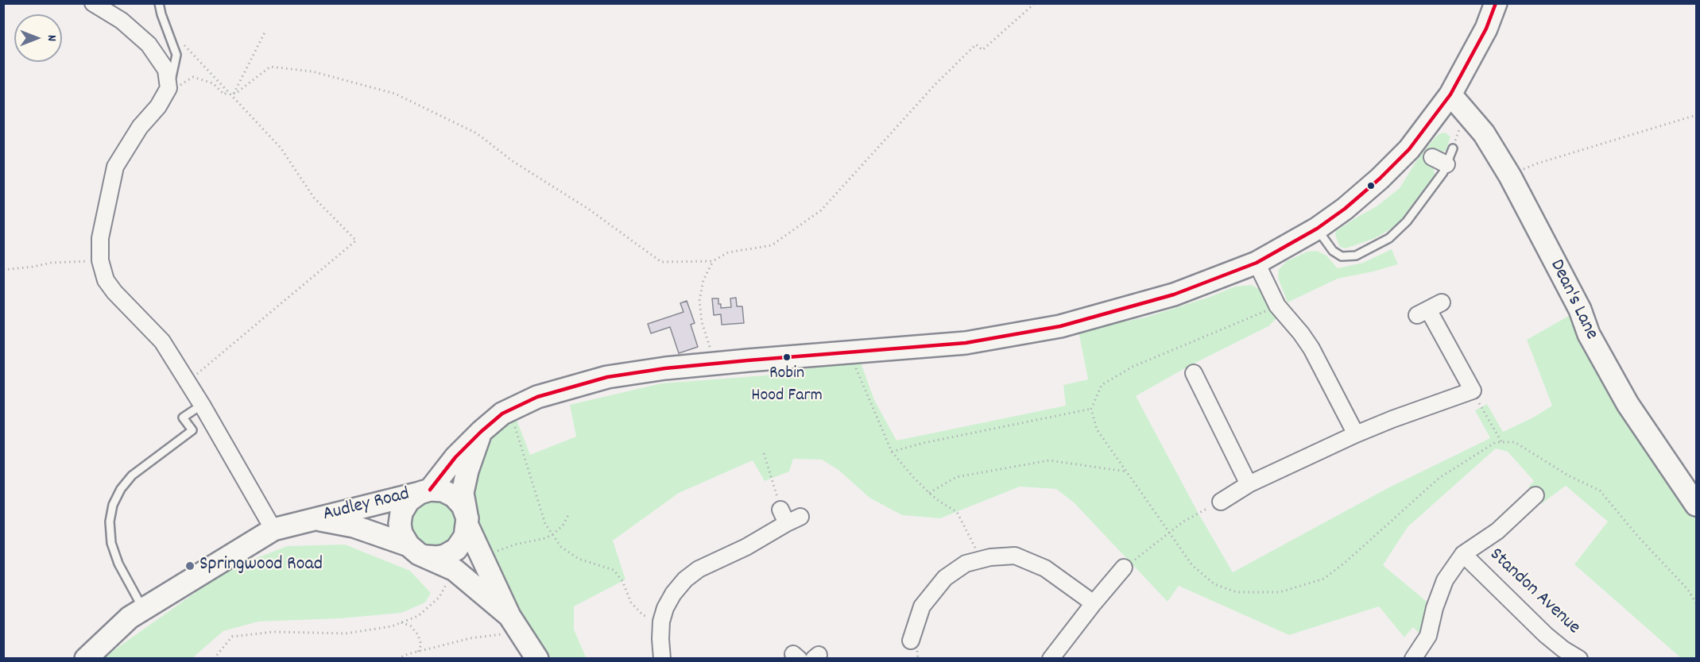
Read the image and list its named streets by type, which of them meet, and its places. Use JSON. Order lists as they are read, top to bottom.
{
  "streets": {
    "main road": ["Dean's Lane", "Audley Road"],
    "street": ["Standon Avenue"]
  },
  "crossings": [
    ["Dean's Lane", "Audley Road"]
  ],
  "places": ["Robin Hood Farm", "Springwood Road"],
  "north": "right"
}
